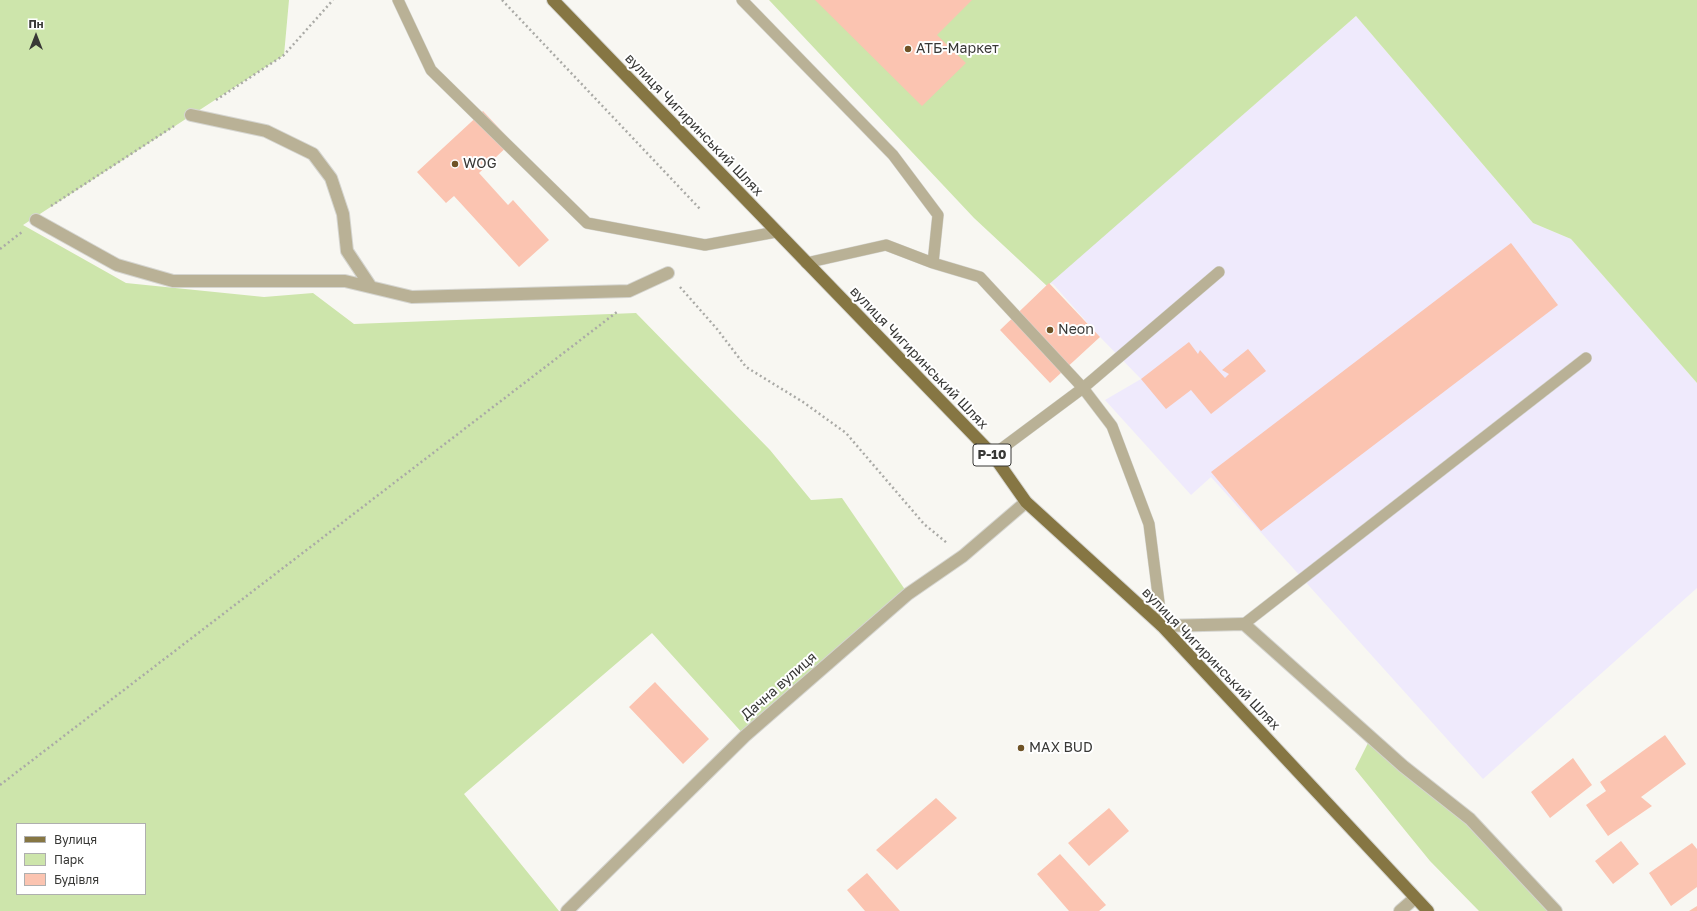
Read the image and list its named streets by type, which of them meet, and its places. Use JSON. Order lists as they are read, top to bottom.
{
  "streets": {
    "main road": ["вулиця Чигиринський Шлях", "Р-10"],
    "street": ["Дачна вулиця"]
  },
  "crossings": [
    ["вулиця Чигиринський Шлях", "Дачна вулиця"]
  ],
  "places": [
    "АТБ-Маркет",
    "WOG",
    "Neon",
    "MAX BUD"
  ],
  "legend": ["Вулиця", "Парк", "Будівля"],
  "north": "top"
}
